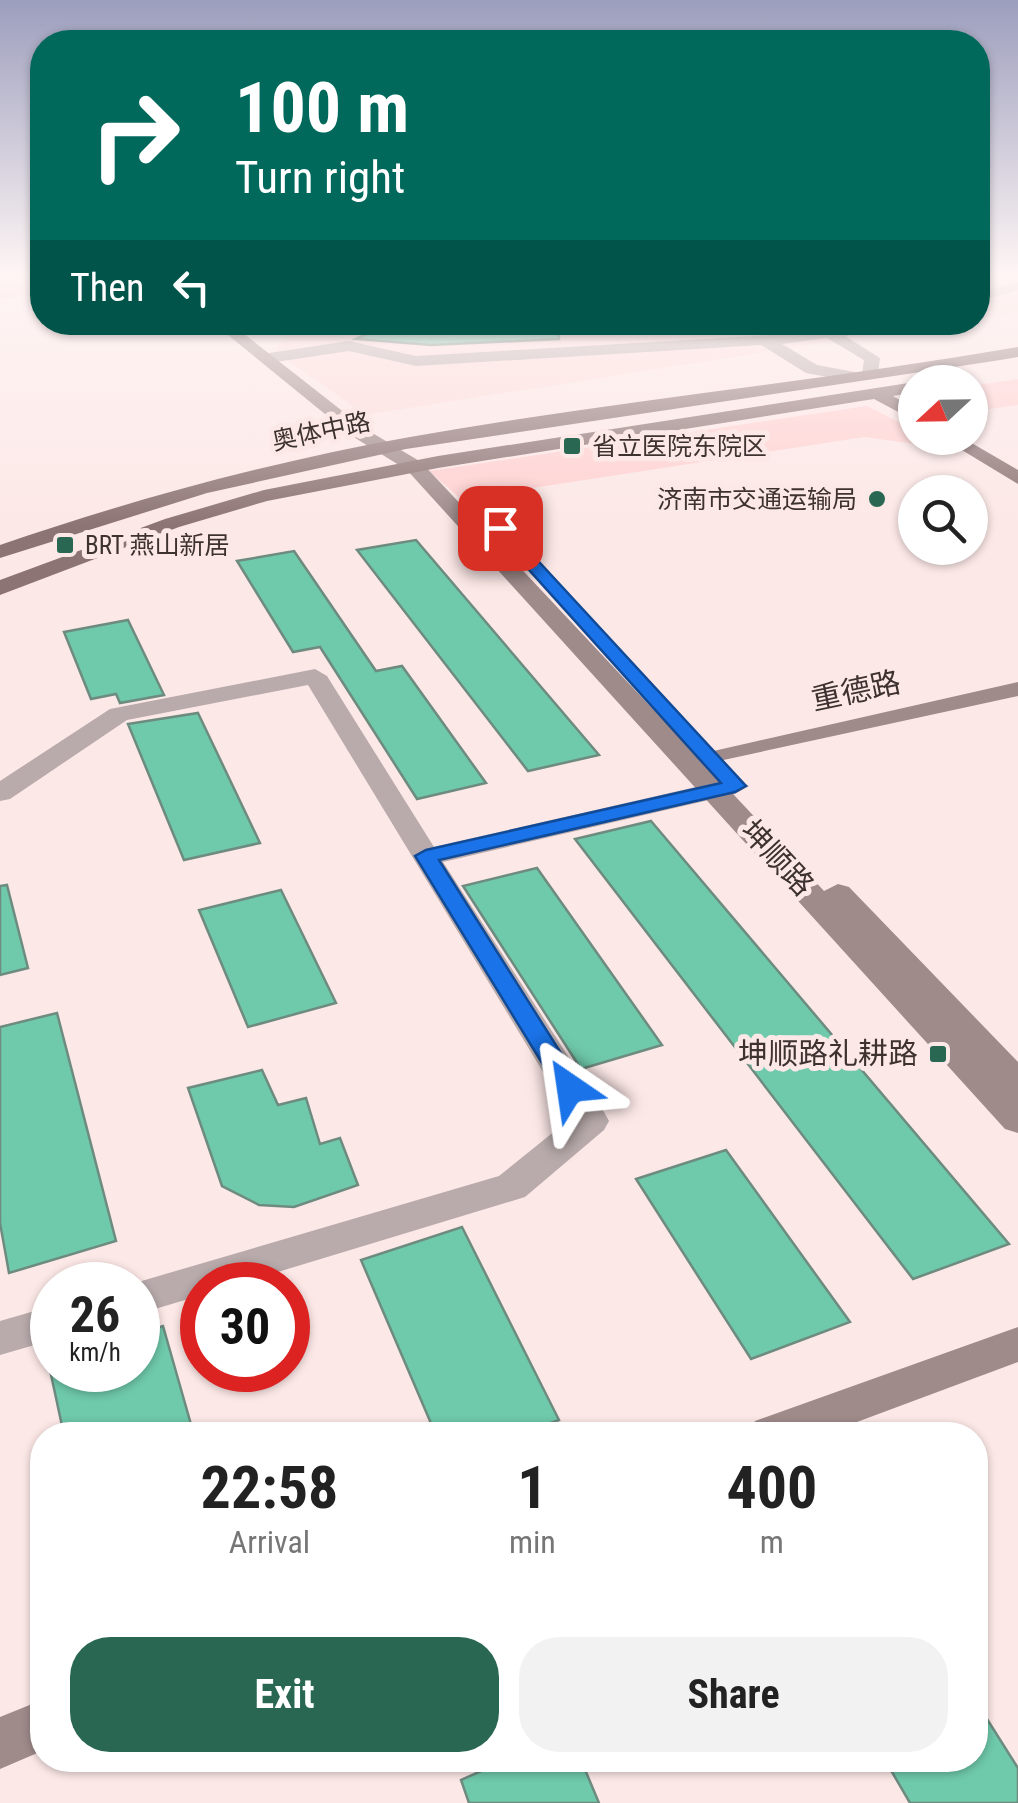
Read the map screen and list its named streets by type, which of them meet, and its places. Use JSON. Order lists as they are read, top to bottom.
{
  "streets": {
    "main road": ["奥体中路"],
    "street": ["重德路", "坤顺路"]
  },
  "crossings": [
    ["奥体中路", "坤顺路"],
    ["重德路", "坤顺路"]
  ],
  "places": {
    "transit": ["省立医院东院区", "BRT 燕山新居", "坤顺路礼耕路"],
    "other": ["济南市交通运输局"]
  },
  "north": "left",
  "page": {
    "turn": ["100 m", "Turn right"],
    "then": "Then",
    "speed": "26 km/h",
    "limit": "30",
    "eta": [
      "22:58",
      "Arrival",
      "1",
      "min",
      "400",
      "m"
    ],
    "buttons": ["Exit", "Share"]
  }
}
